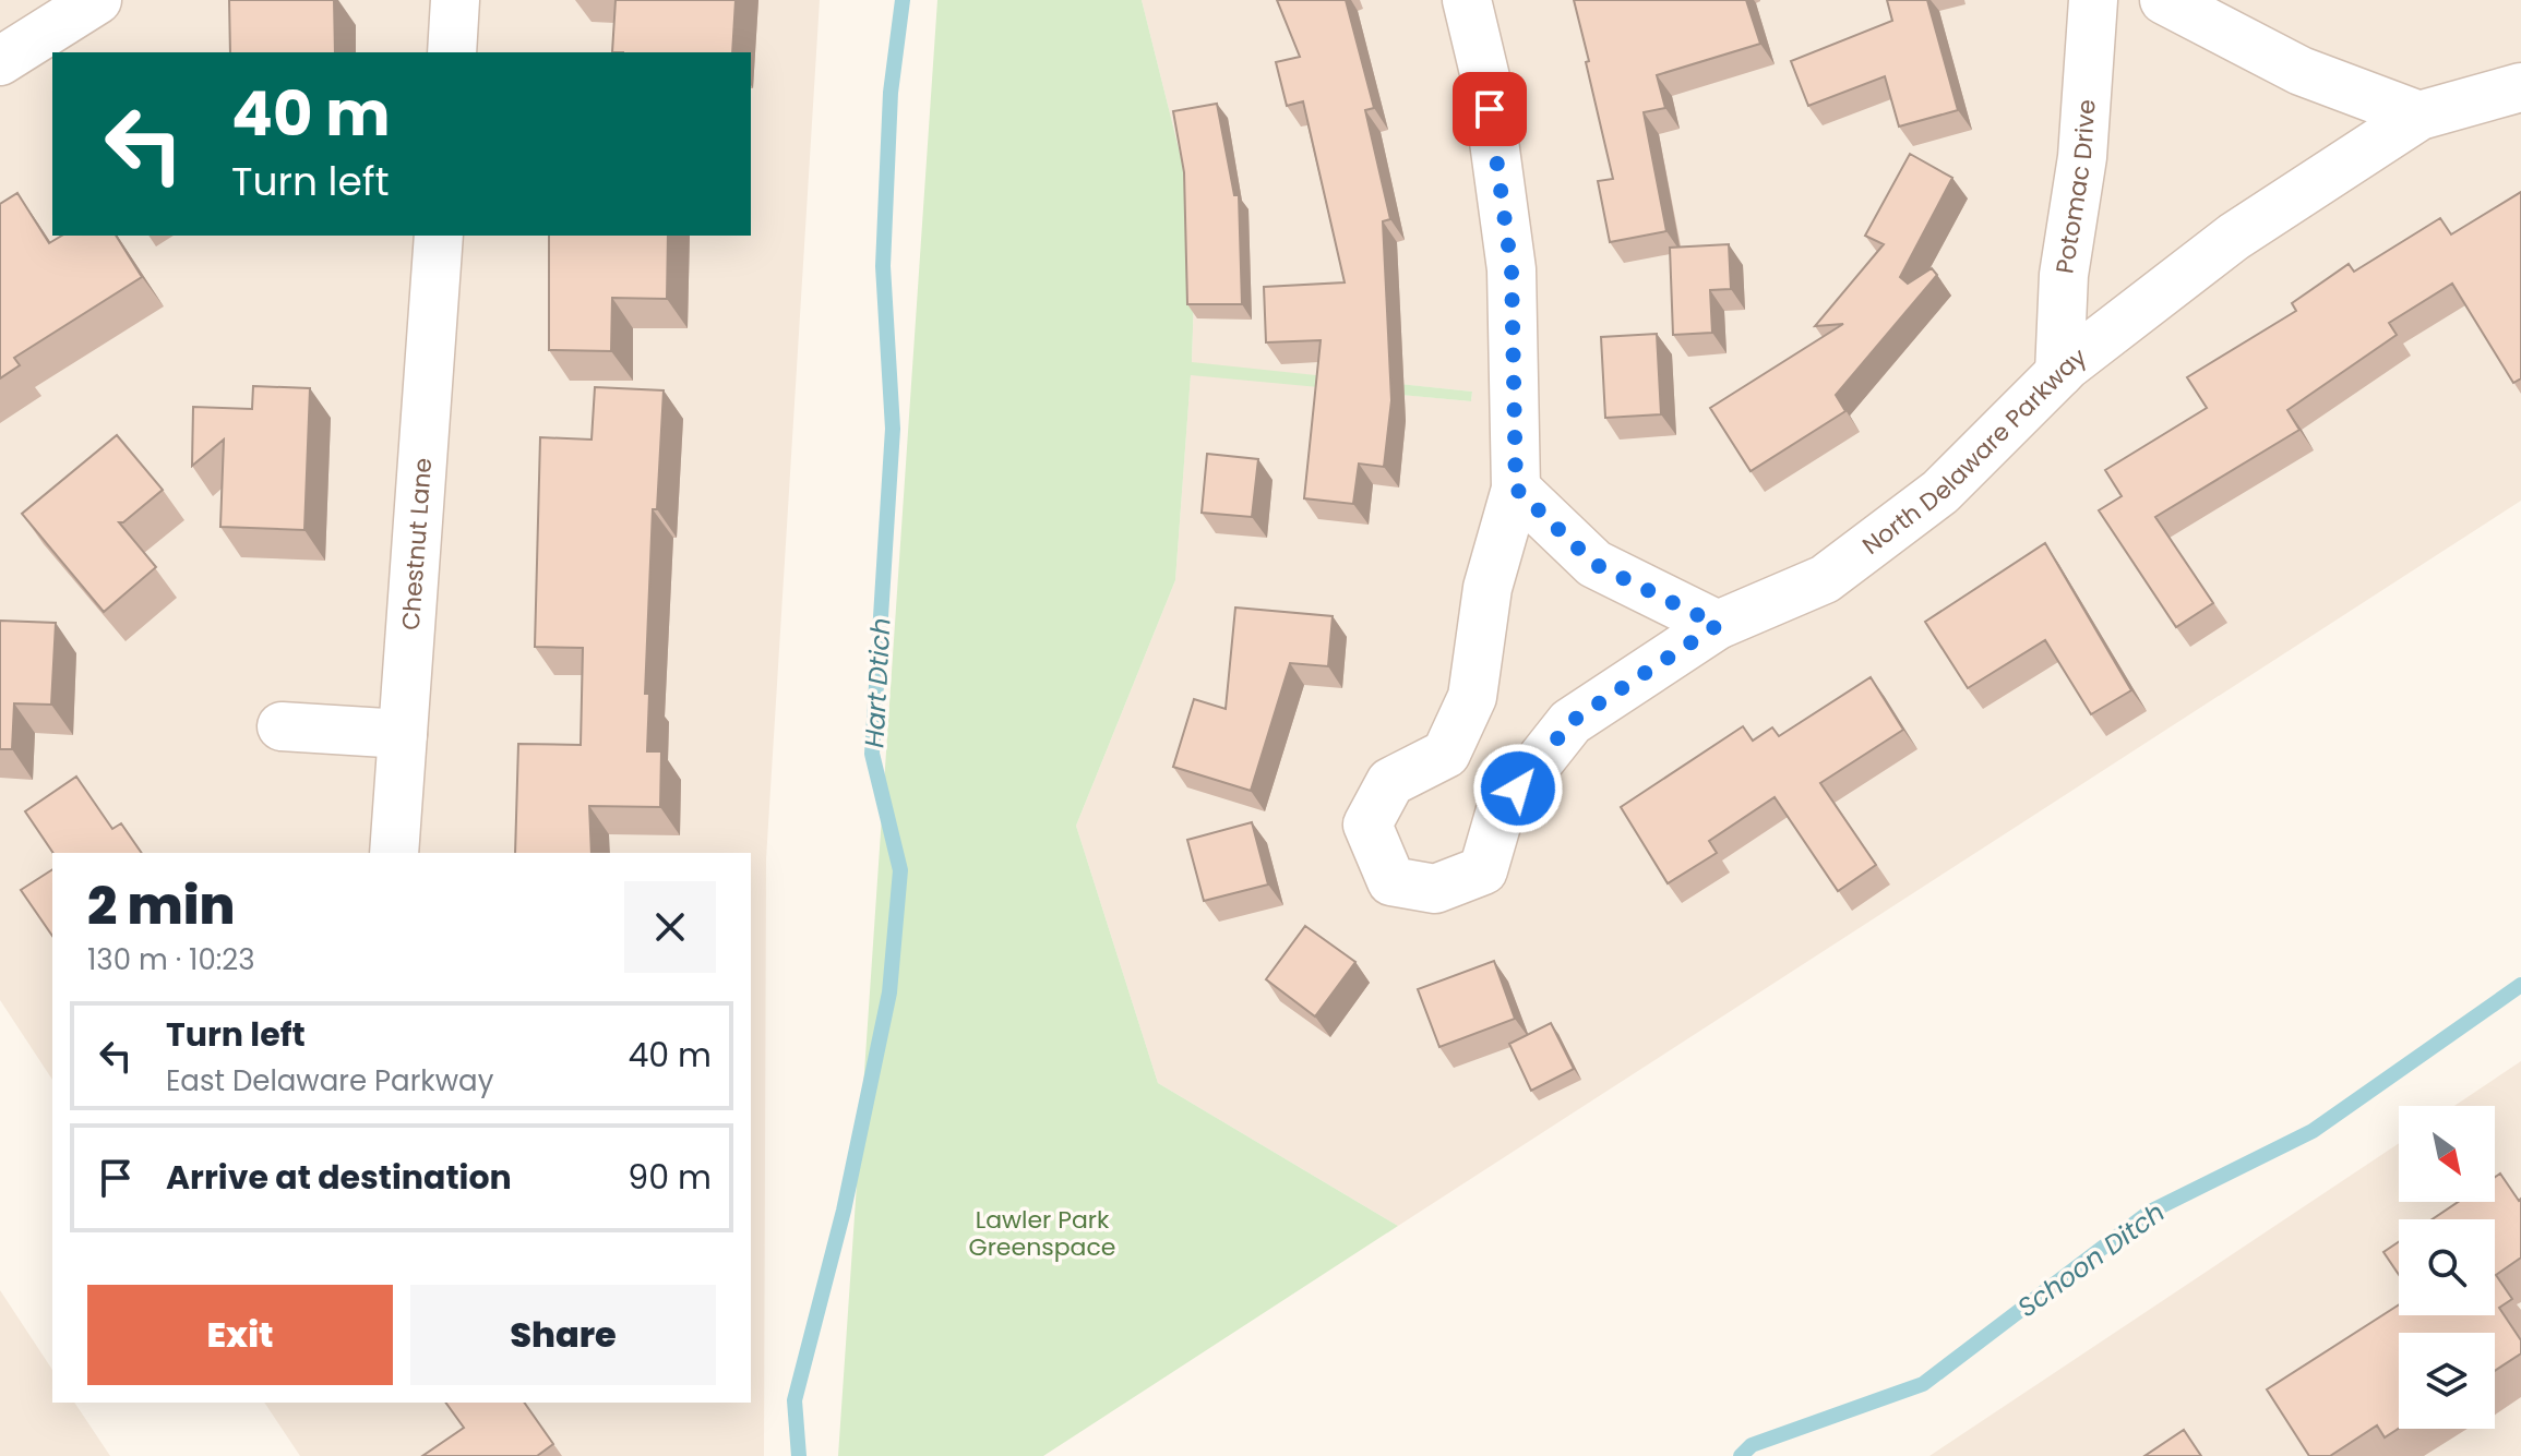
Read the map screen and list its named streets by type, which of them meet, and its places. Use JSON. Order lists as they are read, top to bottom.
{
  "streets": {
    "street": ["Potomac Drive", "North Delaware Parkway", "Chestnut Lane"]
  },
  "crossings": [
    ["Potomac Drive", "North Delaware Parkway"]
  ],
  "water": ["Hart Dtich", "Schoon Ditch"],
  "parks": ["Lawler Park Greenspace"],
  "north": "bottom right",
  "page": {
    "turn": ["40 m", "Turn left"],
    "heading": ["2 min", "130 m · 10:23"],
    "list": [
      {
        "name": "Turn left",
        "note": "East Delaware Parkway",
        "value": "40 m"
      },
      {
        "name": "Arrive at destination",
        "value": "90 m"
      }
    ],
    "buttons": ["Exit", "Share"]
  }
}
